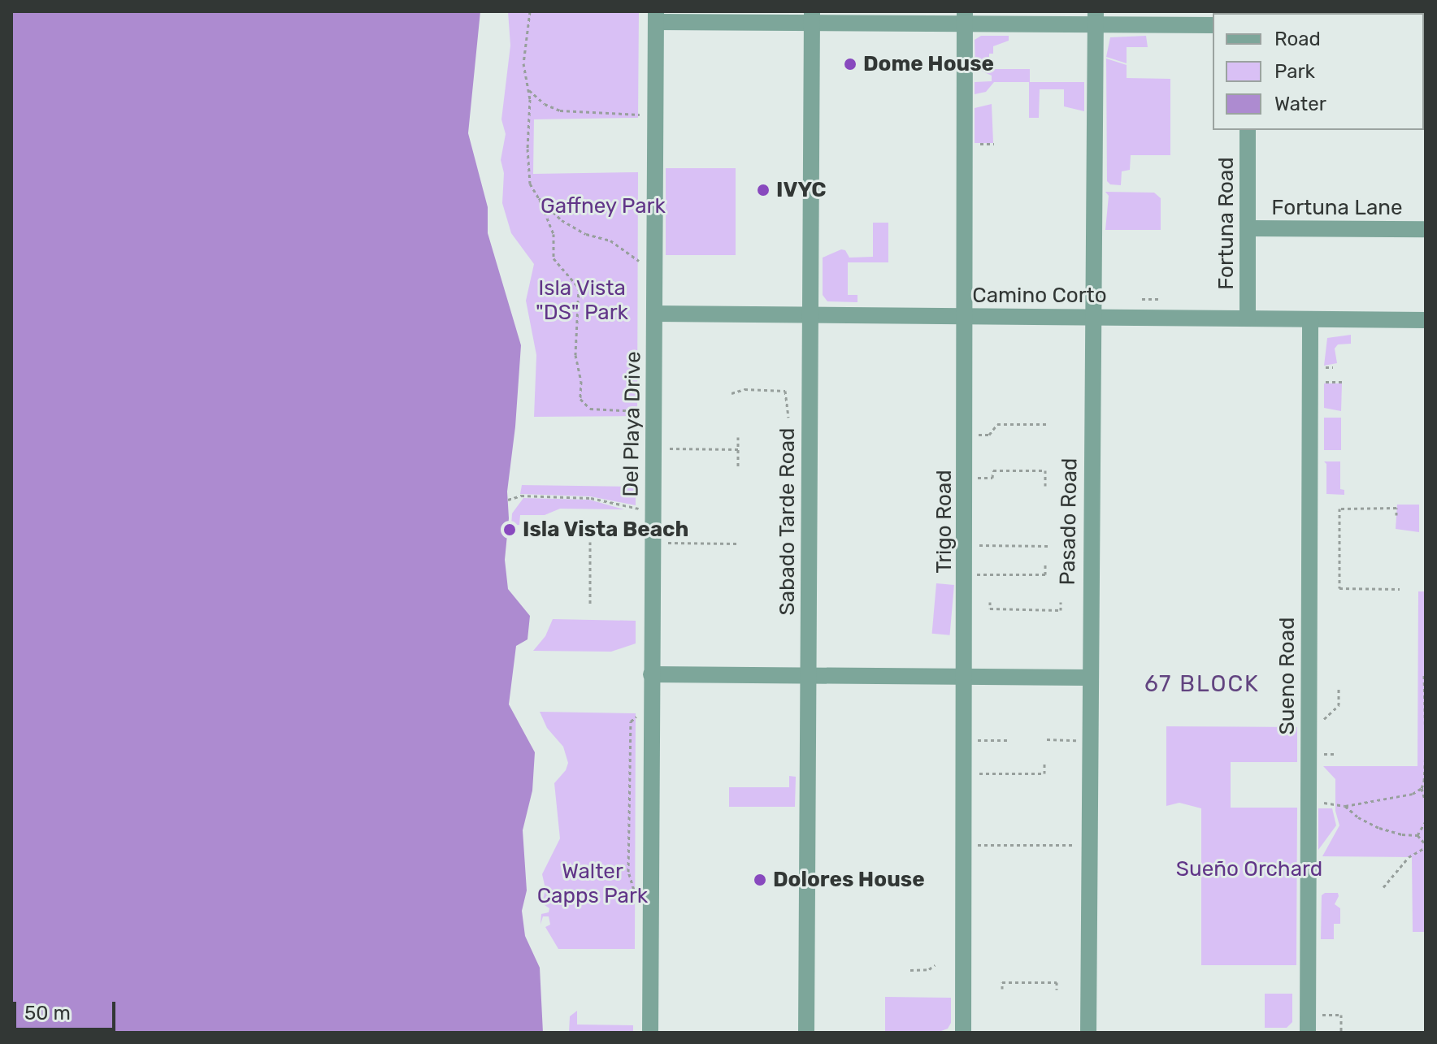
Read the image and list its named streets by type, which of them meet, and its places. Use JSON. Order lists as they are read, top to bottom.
{
  "streets": {
    "street": [
      "Fortuna Lane",
      "Fortuna Road",
      "Camino Corto",
      "Del Playa Drive",
      "Sabado Tarde Road",
      "Trigo Road",
      "Pasado Road",
      "Sueno Road"
    ]
  },
  "crossings": [
    ["Fortuna Lane", "Fortuna Road"],
    ["Fortuna Road", "Camino Corto"],
    ["Camino Corto", "Del Playa Drive"],
    ["Camino Corto", "Sabado Tarde Road"],
    ["Camino Corto", "Trigo Road"],
    ["Camino Corto", "Pasado Road"],
    ["Camino Corto", "Sueno Road"]
  ],
  "districts": ["67 BLOCK"],
  "parks": [
    "Gaffney Park",
    "Isla Vista \"DS\" Park",
    "Sueño Orchard",
    "Walter Capps Park"
  ],
  "places": [
    "Dome House",
    "IVYC",
    "Isla Vista Beach",
    "Dolores House"
  ],
  "legend": ["Road", "Park", "Water"],
  "scale_bar": "50 m"
}
